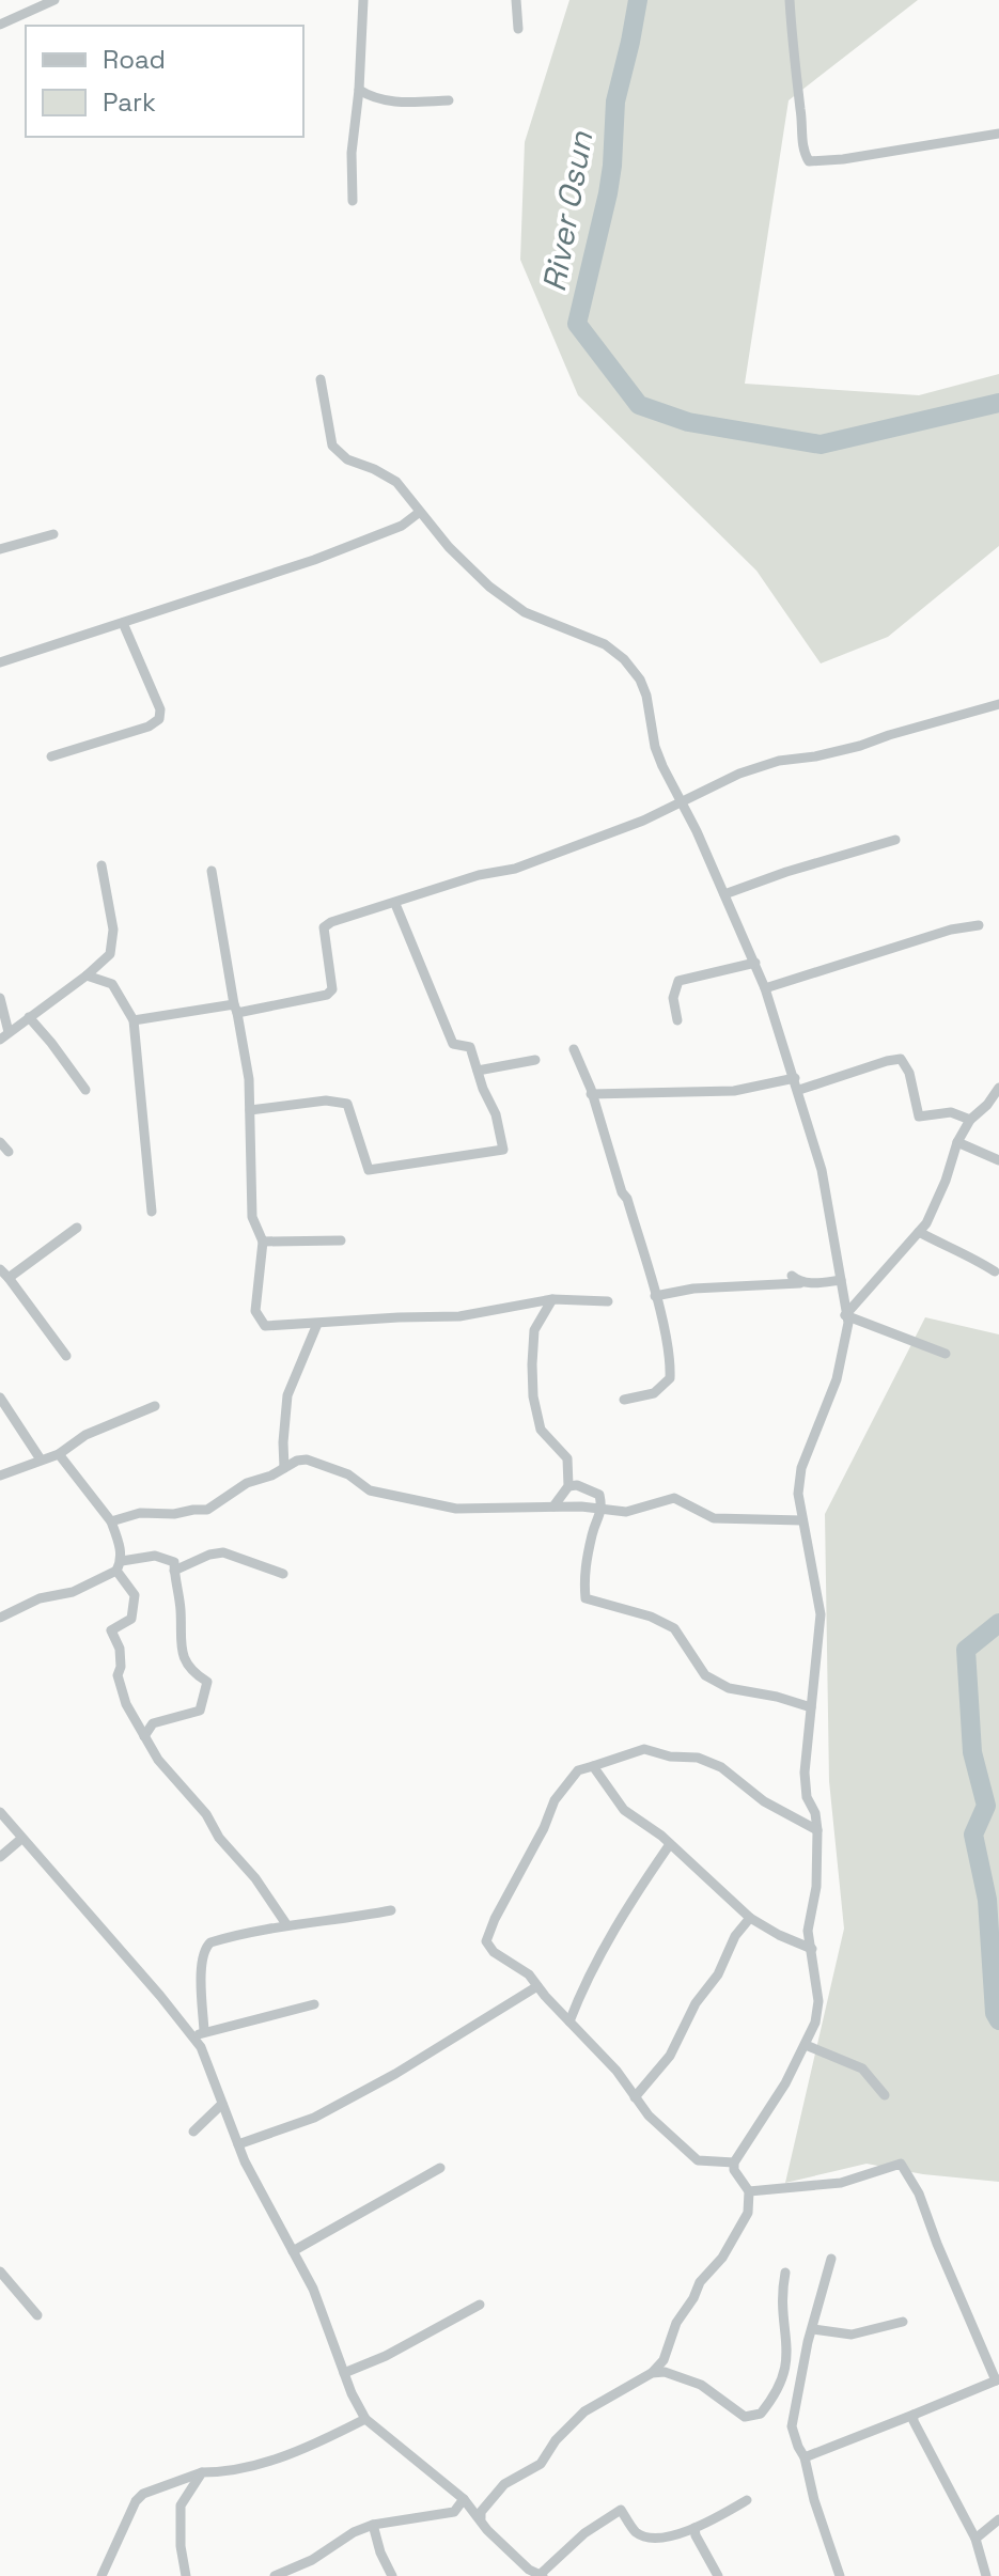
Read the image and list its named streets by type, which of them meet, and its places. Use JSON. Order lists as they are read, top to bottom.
{
  "water": ["River Osun"],
  "legend": ["Road", "Park"]
}
